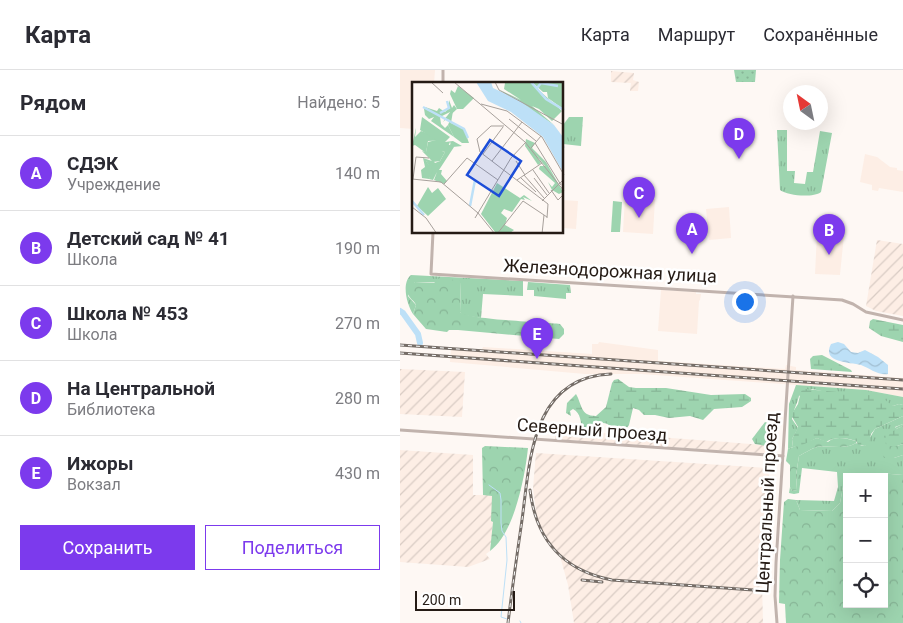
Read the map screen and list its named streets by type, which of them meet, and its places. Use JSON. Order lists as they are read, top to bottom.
{
  "streets": {
    "street": ["Железнодорожная улица", "Северный проезд", "Центральный проезд"]
  },
  "crossings": [
    ["Железнодорожная улица", "Центральный проезд"],
    ["Северный проезд", "Центральный проезд"]
  ],
  "scale_bar": "200 m",
  "north": "top left",
  "page": {
    "header": "Карта",
    "nav": ["Карта", "Маршрут", "Сохранённые"],
    "heading": ["Рядом", "Найдено: 5"],
    "pins": [
      "D",
      "C",
      "A",
      "B",
      "E"
    ],
    "list": [
      {
        "mark": "A",
        "name": "СДЭК",
        "note": "Учреждение",
        "value": "140 m"
      },
      {
        "mark": "B",
        "name": "Детский сад № 41",
        "note": "Школа",
        "value": "190 m"
      },
      {
        "mark": "C",
        "name": "Школа № 453",
        "note": "Школа",
        "value": "270 m"
      },
      {
        "mark": "D",
        "name": "На Центральной",
        "note": "Библиотека",
        "value": "280 m"
      },
      {
        "mark": "E",
        "name": "Ижоры",
        "note": "Вокзал",
        "value": "430 m"
      }
    ],
    "map_buttons": ["+", "−"],
    "buttons": ["Сохранить", "Поделиться"],
    "scale": "200 m"
  }
}
